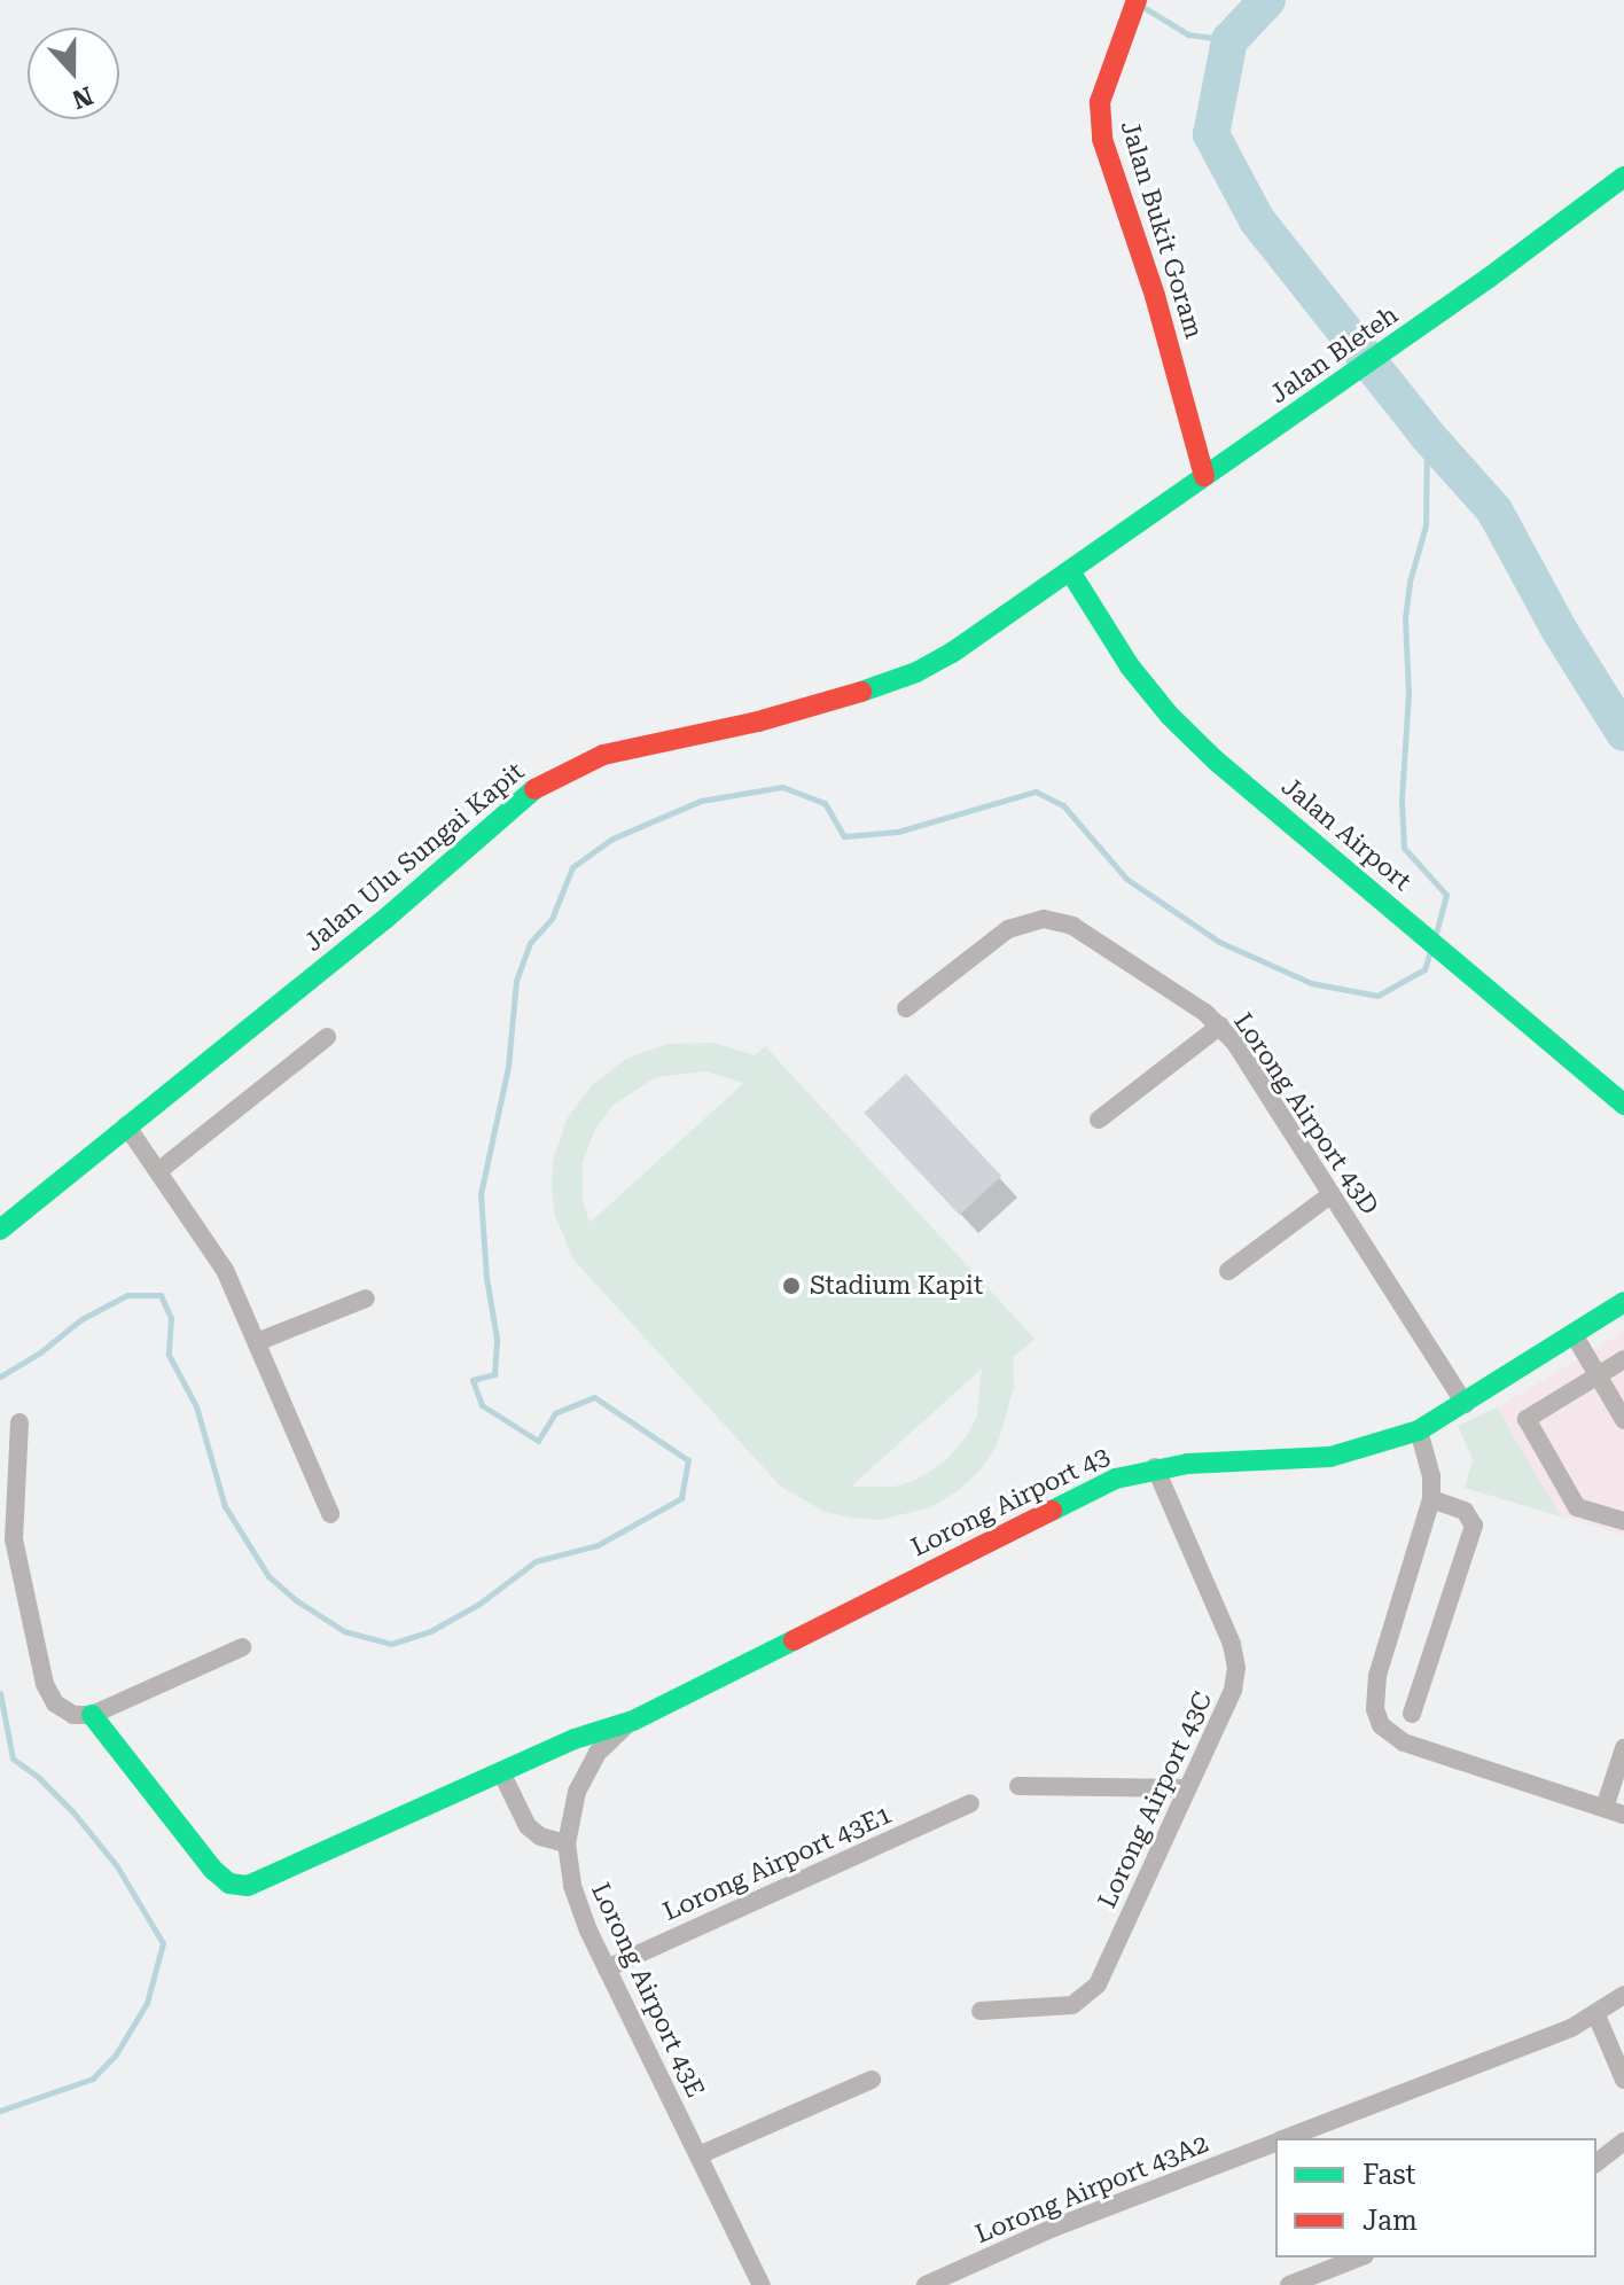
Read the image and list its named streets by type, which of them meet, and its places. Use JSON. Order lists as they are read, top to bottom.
{
  "streets": {
    "main road": [
      "Jalan Bukit Goram",
      "Jalan Bleteh",
      "Jalan Airport",
      "Jalan Ulu Sungai Kapit",
      "Lorong Airport 43"
    ],
    "street": [
      "Lorong Airport 43D",
      "Lorong Airport 43C",
      "Lorong Airport 43E1",
      "Lorong Airport 43E",
      "Lorong Airport 43A2"
    ]
  },
  "crossings": [
    ["Jalan Bukit Goram", "Jalan Bleteh"],
    ["Jalan Bleteh", "Jalan Airport"],
    ["Jalan Bleteh", "Jalan Ulu Sungai Kapit"],
    ["Jalan Airport", "Jalan Ulu Sungai Kapit"],
    ["Lorong Airport 43D", "Lorong Airport 43"],
    ["Lorong Airport 43", "Lorong Airport 43C"],
    ["Lorong Airport 43", "Lorong Airport 43E"],
    ["Lorong Airport 43E1", "Lorong Airport 43E"]
  ],
  "places": ["Stadium Kapit"],
  "legend": ["Fast", "Jam"],
  "north": "bottom"
}
